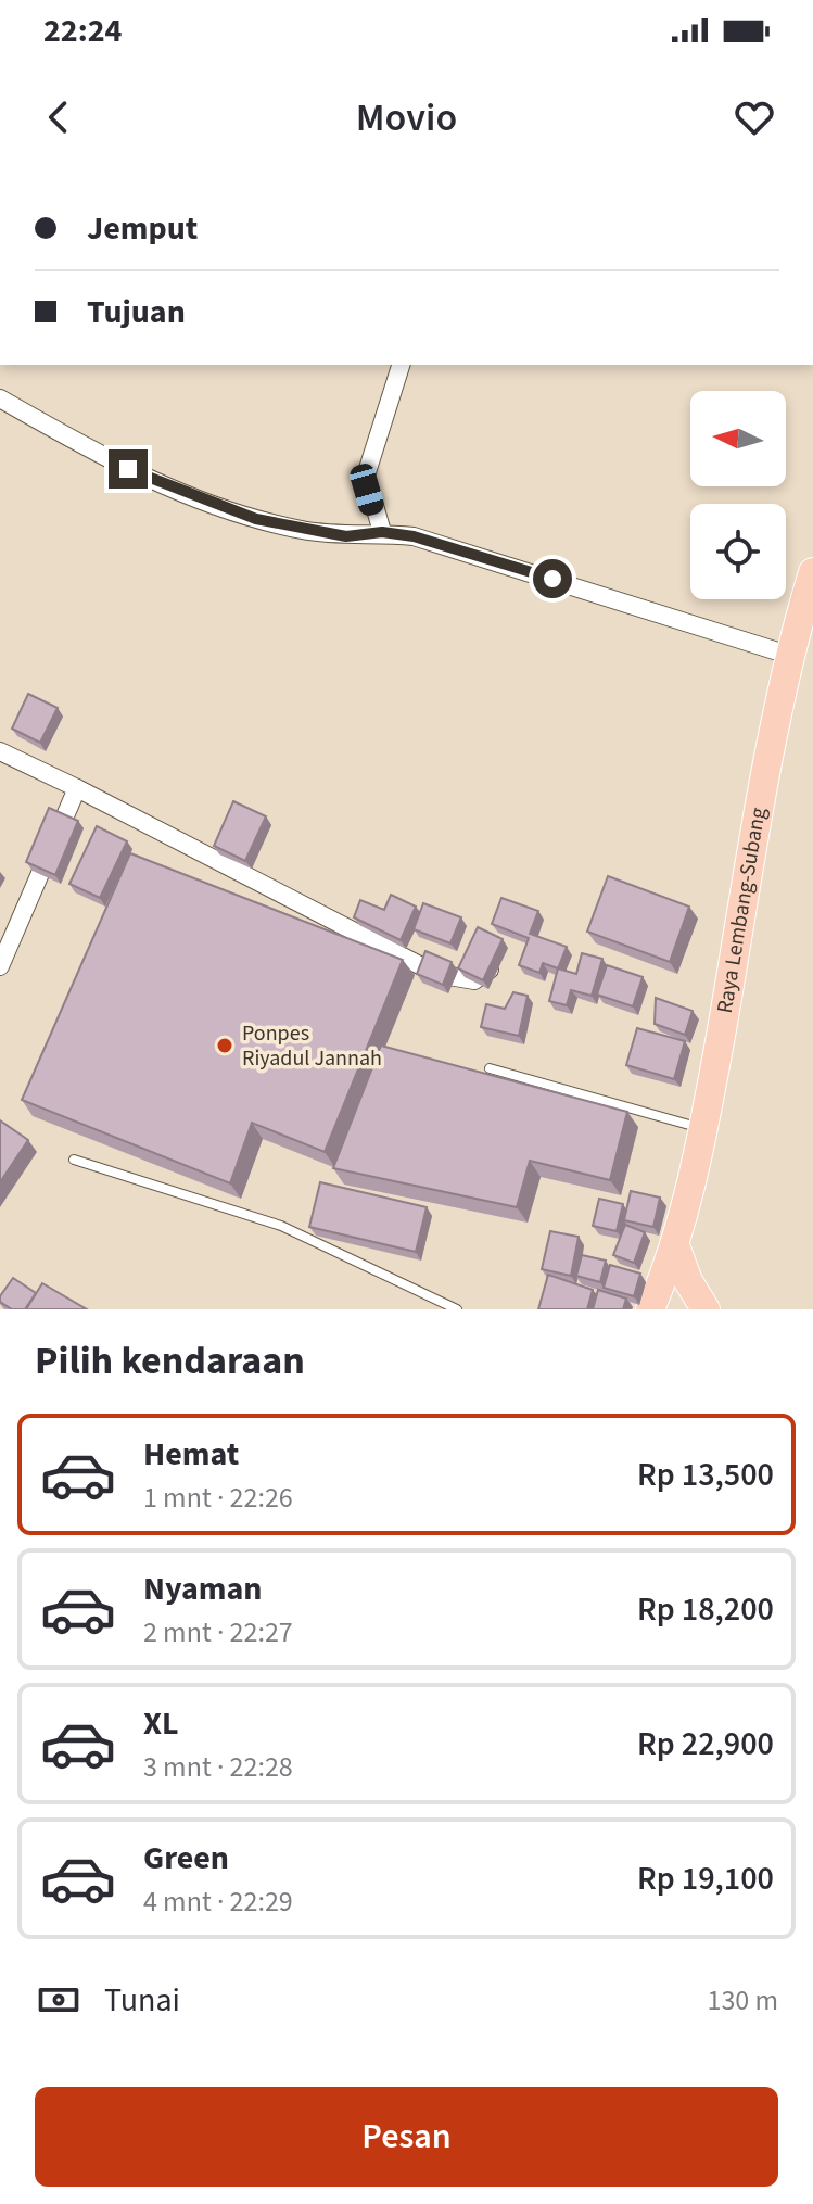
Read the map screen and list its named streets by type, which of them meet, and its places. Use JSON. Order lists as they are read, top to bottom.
{
  "streets": {
    "main road": ["Raya Lembang-Subang"]
  },
  "places": ["Ponpes Riyadul Jannah"],
  "north": "left",
  "page": {
    "status": "22:24",
    "header": "Movio",
    "banner": ["Jemput", "Tujuan"],
    "heading": "Pilih kendaraan",
    "list": [
      {
        "name": "Hemat",
        "note": "1 mnt · 22:26",
        "value": "Rp 13,500"
      },
      {
        "name": "Nyaman",
        "note": "2 mnt · 22:27",
        "value": "Rp 18,200"
      },
      {
        "name": "XL",
        "note": "3 mnt · 22:28",
        "value": "Rp 22,900"
      },
      {
        "name": "Green",
        "note": "4 mnt · 22:29",
        "value": "Rp 19,100"
      }
    ],
    "pay": ["Tunai", "130 m"],
    "buttons": "Pesan"
  }
}
